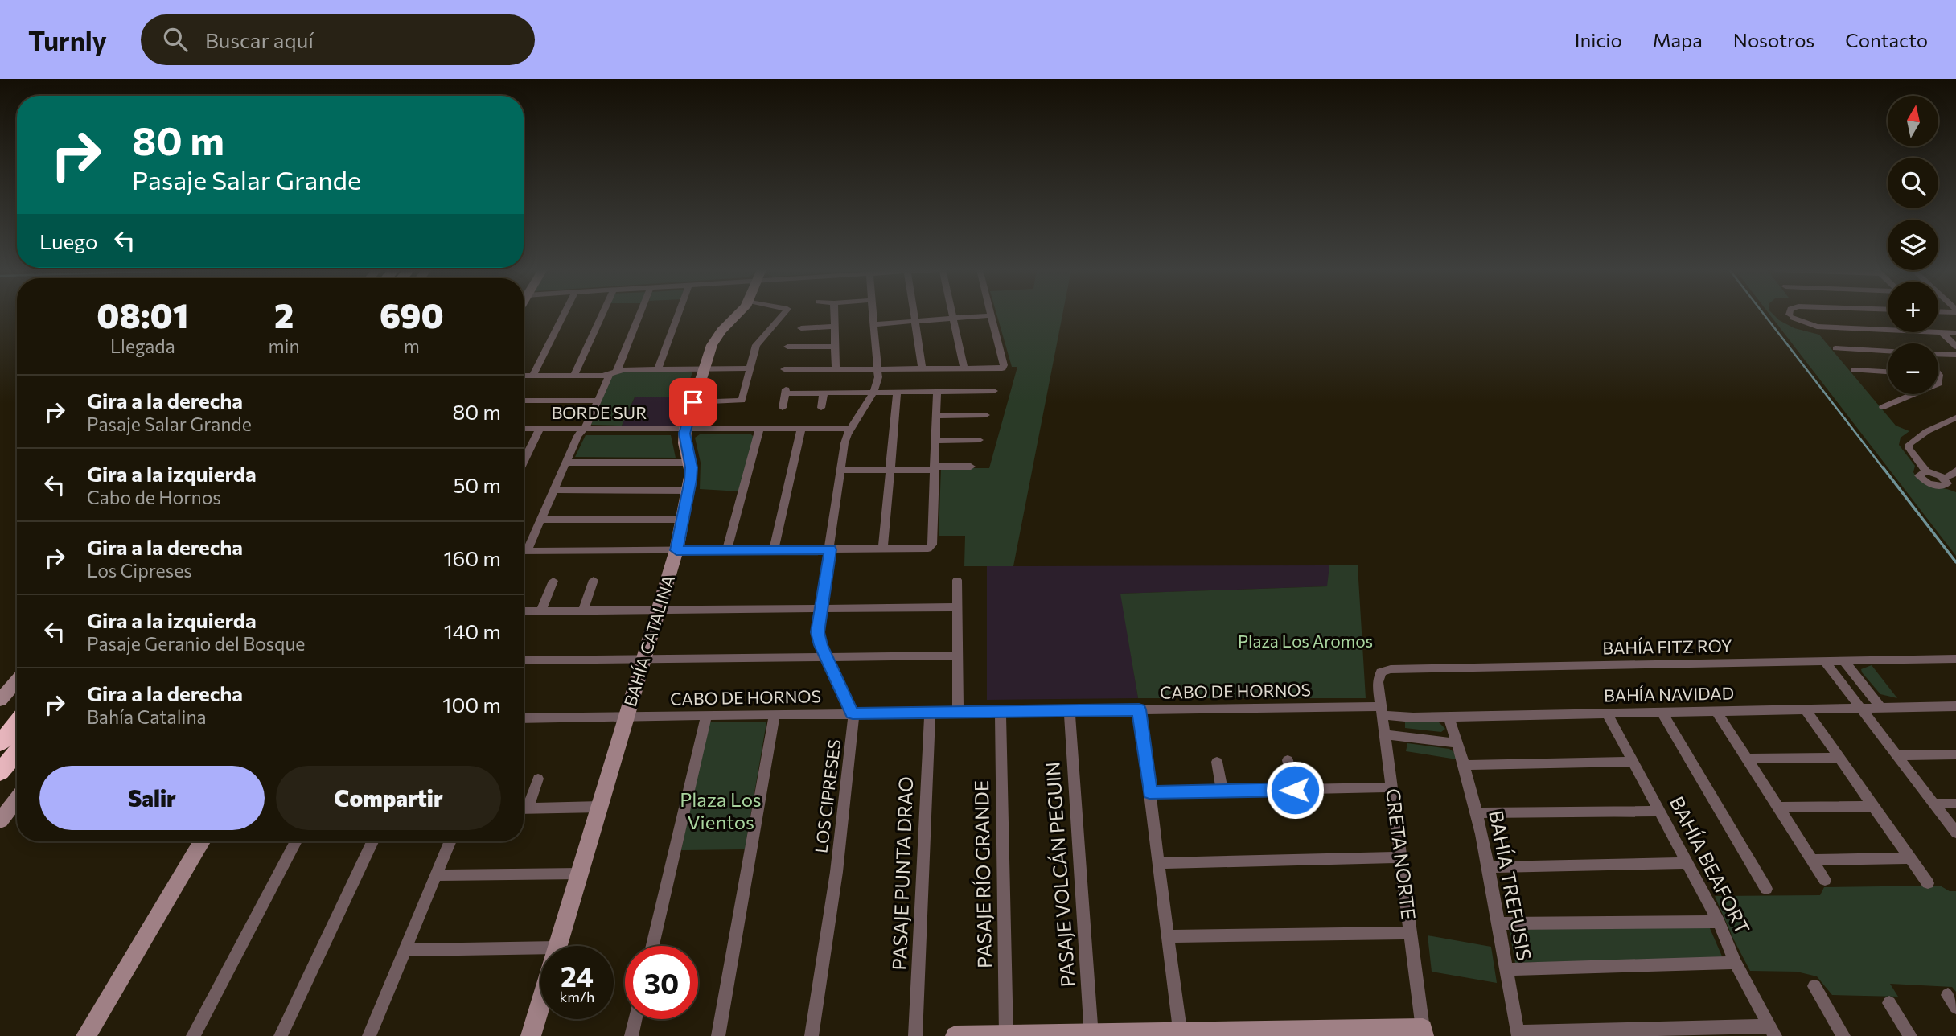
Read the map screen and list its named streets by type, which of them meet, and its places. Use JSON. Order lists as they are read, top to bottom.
{
  "streets": {
    "street": [
      "BORDE SUR",
      "BAHÍA CATALINA",
      "BAHÍA FITZ ROY",
      "CABO DE HORNOS",
      "BAHÍA NAVIDAD",
      "LOS CIPRESES",
      "CRETA NORTE",
      "BAHÍA BEAFORT",
      "PASAJE PUNTA DRAO",
      "PASAJE RÍO GRANDE",
      "PASAJE VOLCÁN PEGUIN",
      "BAHÍA TREFUSIS"
    ]
  },
  "crossings": [
    ["BORDE SUR", "BAHÍA CATALINA"],
    ["BORDE SUR", "LOS CIPRESES"],
    ["BAHÍA CATALINA", "CABO DE HORNOS"],
    ["BAHÍA FITZ ROY", "CRETA NORTE"],
    ["CABO DE HORNOS", "BAHÍA NAVIDAD"],
    ["CABO DE HORNOS", "LOS CIPRESES"],
    ["CABO DE HORNOS", "CRETA NORTE"],
    ["CABO DE HORNOS", "PASAJE PUNTA DRAO"],
    ["CABO DE HORNOS", "PASAJE RÍO GRANDE"],
    ["CABO DE HORNOS", "PASAJE VOLCÁN PEGUIN"],
    ["BAHÍA NAVIDAD", "CRETA NORTE"],
    ["BAHÍA NAVIDAD", "BAHÍA BEAFORT"],
    ["BAHÍA NAVIDAD", "BAHÍA TREFUSIS"]
  ],
  "parks": ["Plaza Los Aromos", "Plaza Los Vientos"],
  "north": "top",
  "page": {
    "header": "Turnly",
    "search": "Buscar aquí",
    "nav": [
      "Inicio",
      "Mapa",
      "Nosotros",
      "Contacto"
    ],
    "map_buttons": ["+", "−"],
    "turn": ["80 m", "Pasaje Salar Grande"],
    "then": "Luego",
    "eta": [
      "08:01",
      "Llegada",
      "2",
      "min",
      "690",
      "m"
    ],
    "list": [
      {
        "name": "Gira a la derecha",
        "note": "Pasaje Salar Grande",
        "value": "80 m"
      },
      {
        "name": "Gira a la izquierda",
        "note": "Cabo de Hornos",
        "value": "50 m"
      },
      {
        "name": "Gira a la derecha",
        "note": "Los Cipreses",
        "value": "160 m"
      },
      {
        "name": "Gira a la izquierda",
        "note": "Pasaje Geranio del Bosque",
        "value": "140 m"
      },
      {
        "name": "Gira a la derecha",
        "note": "Bahía Catalina",
        "value": "100 m"
      }
    ],
    "buttons": ["Salir", "Compartir"],
    "speed": "24 km/h",
    "limit": "30"
  }
}
